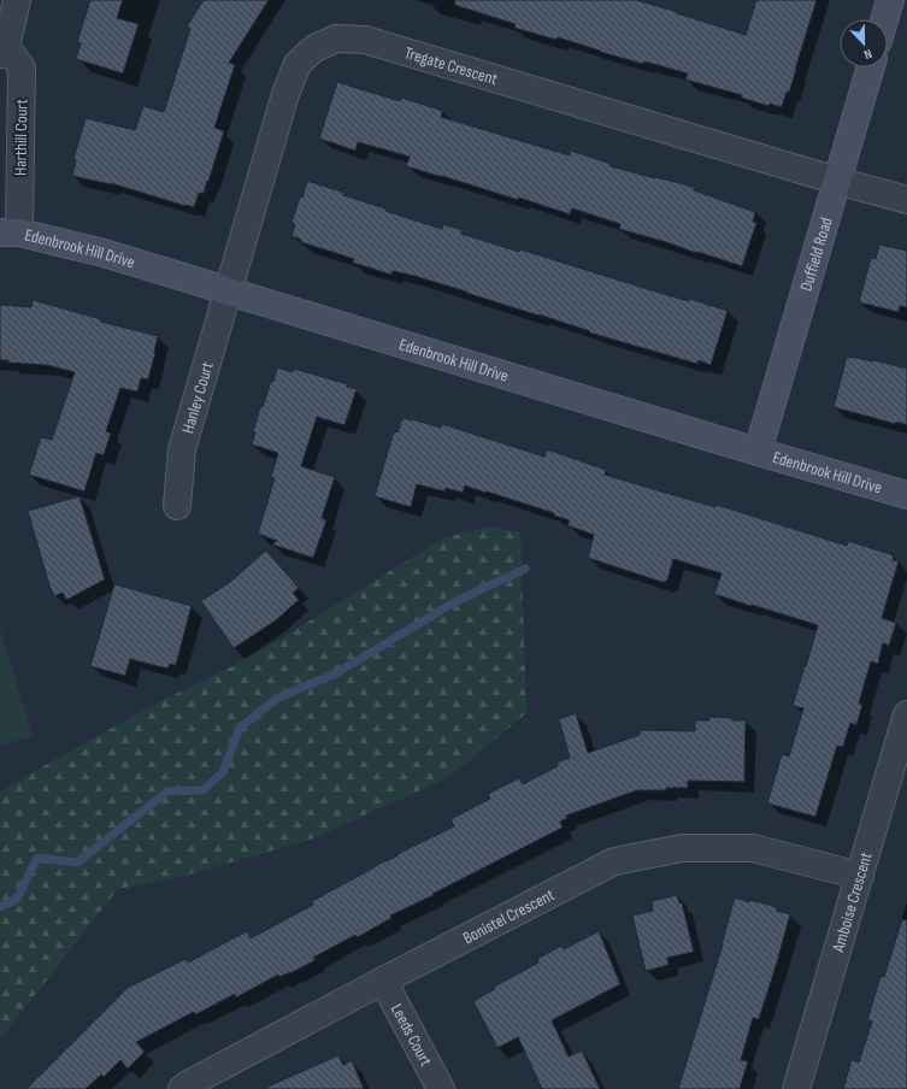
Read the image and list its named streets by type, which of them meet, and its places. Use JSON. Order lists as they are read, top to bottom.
{
  "streets": {
    "street": [
      "Tregate Crescent",
      "Harthill Court",
      "Edenbrook Hill Drive",
      "Duffield Road",
      "Hanley Court",
      "Amboise Crescent",
      "Bonistel Crescent",
      "Leeds Court"
    ]
  },
  "crossings": [
    ["Tregate Crescent", "Edenbrook Hill Drive"],
    ["Tregate Crescent", "Duffield Road"],
    ["Tregate Crescent", "Hanley Court"],
    ["Harthill Court", "Edenbrook Hill Drive"],
    ["Edenbrook Hill Drive", "Duffield Road"],
    ["Edenbrook Hill Drive", "Hanley Court"],
    ["Amboise Crescent", "Bonistel Crescent"],
    ["Bonistel Crescent", "Leeds Court"]
  ],
  "north": "bottom"
}
